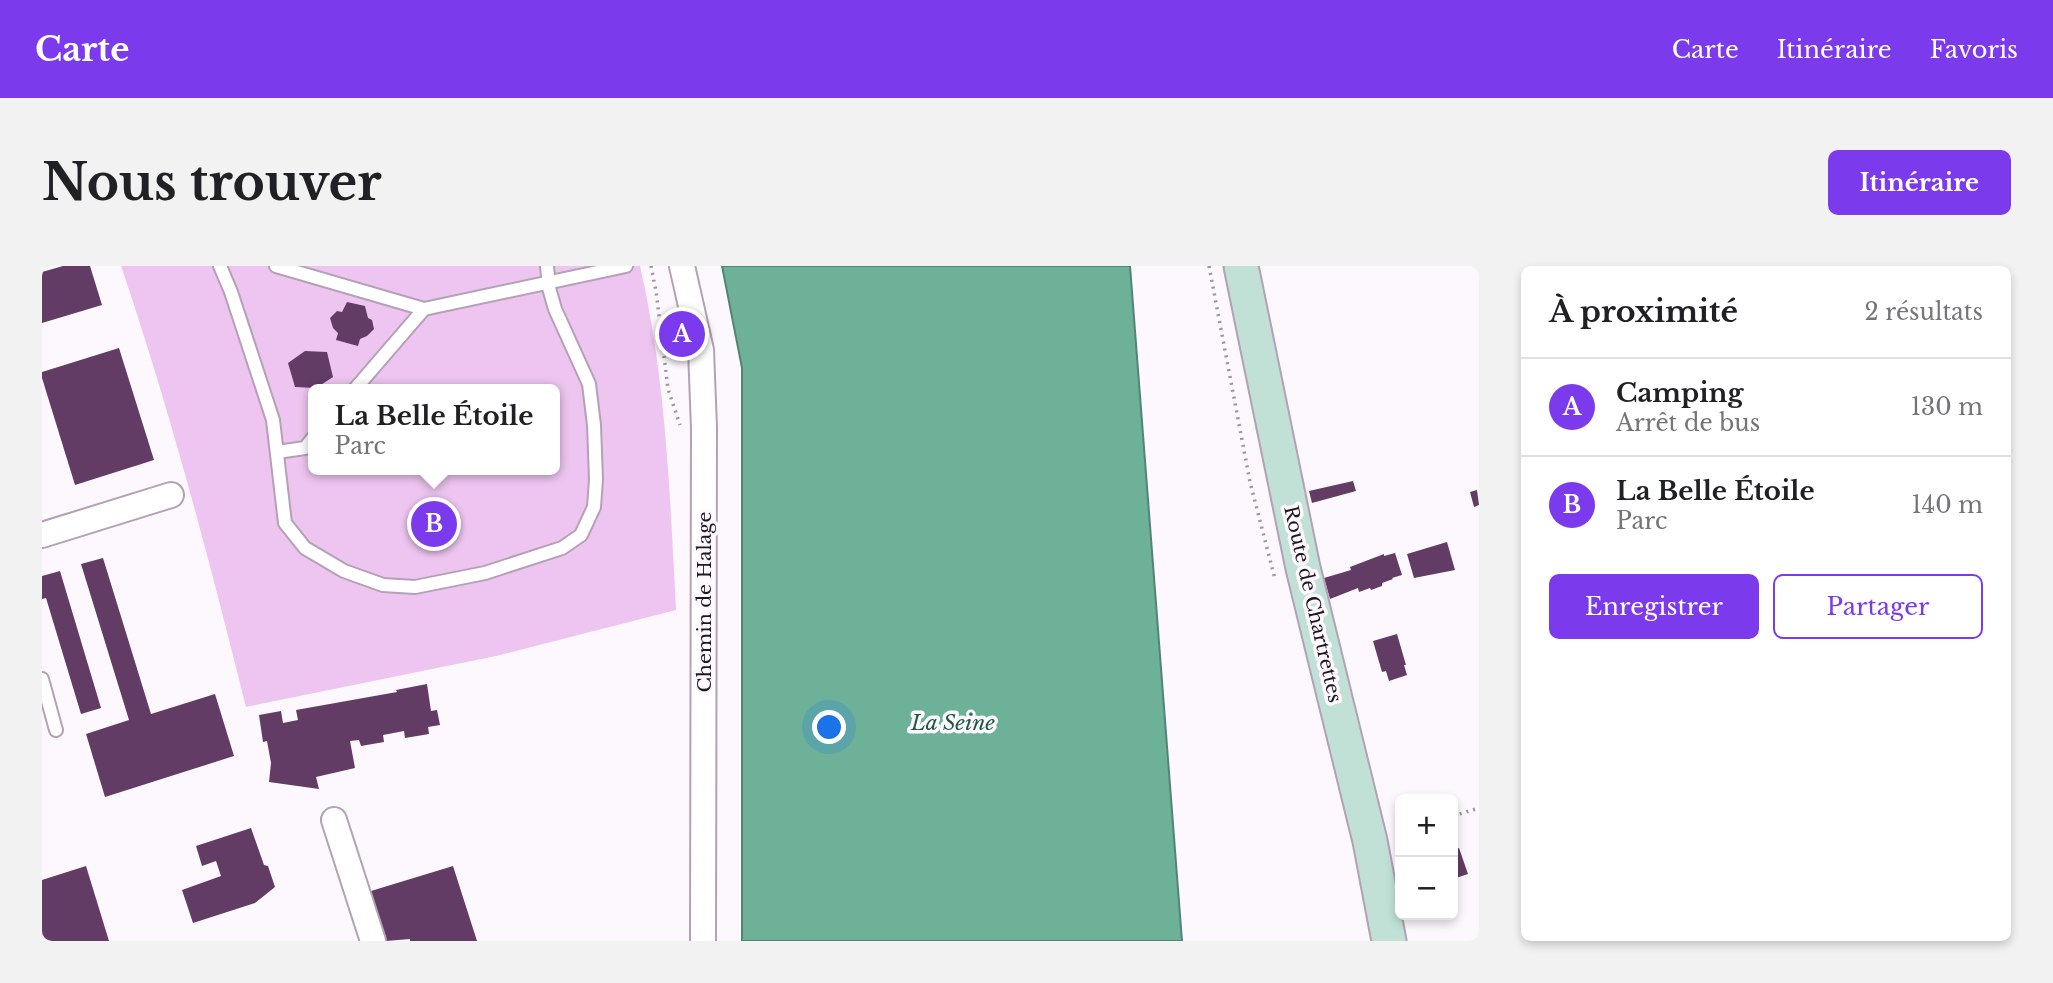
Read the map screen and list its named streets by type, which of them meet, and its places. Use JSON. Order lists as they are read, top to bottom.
{
  "streets": {
    "main road": ["Route de Chartrettes"],
    "street": ["Chemin de Halage"]
  },
  "water": ["La Seine"],
  "page": {
    "header": "Carte",
    "nav": ["Carte", "Itinéraire", "Favoris"],
    "buttons": [
      "Itinéraire",
      ["Enregistrer", "Partager"]
    ],
    "title": "Nous trouver",
    "heading": ["À proximité", "2 résultats"],
    "pins": ["A", "B"],
    "list": [
      {
        "mark": "A",
        "name": "Camping",
        "note": "Arrêt de bus",
        "value": "130 m"
      },
      {
        "mark": "B",
        "name": "La Belle Étoile",
        "note": "Parc",
        "value": "140 m"
      }
    ],
    "popup": ["La Belle Étoile", "Parc"],
    "map_buttons": ["+", "−"]
  }
}
